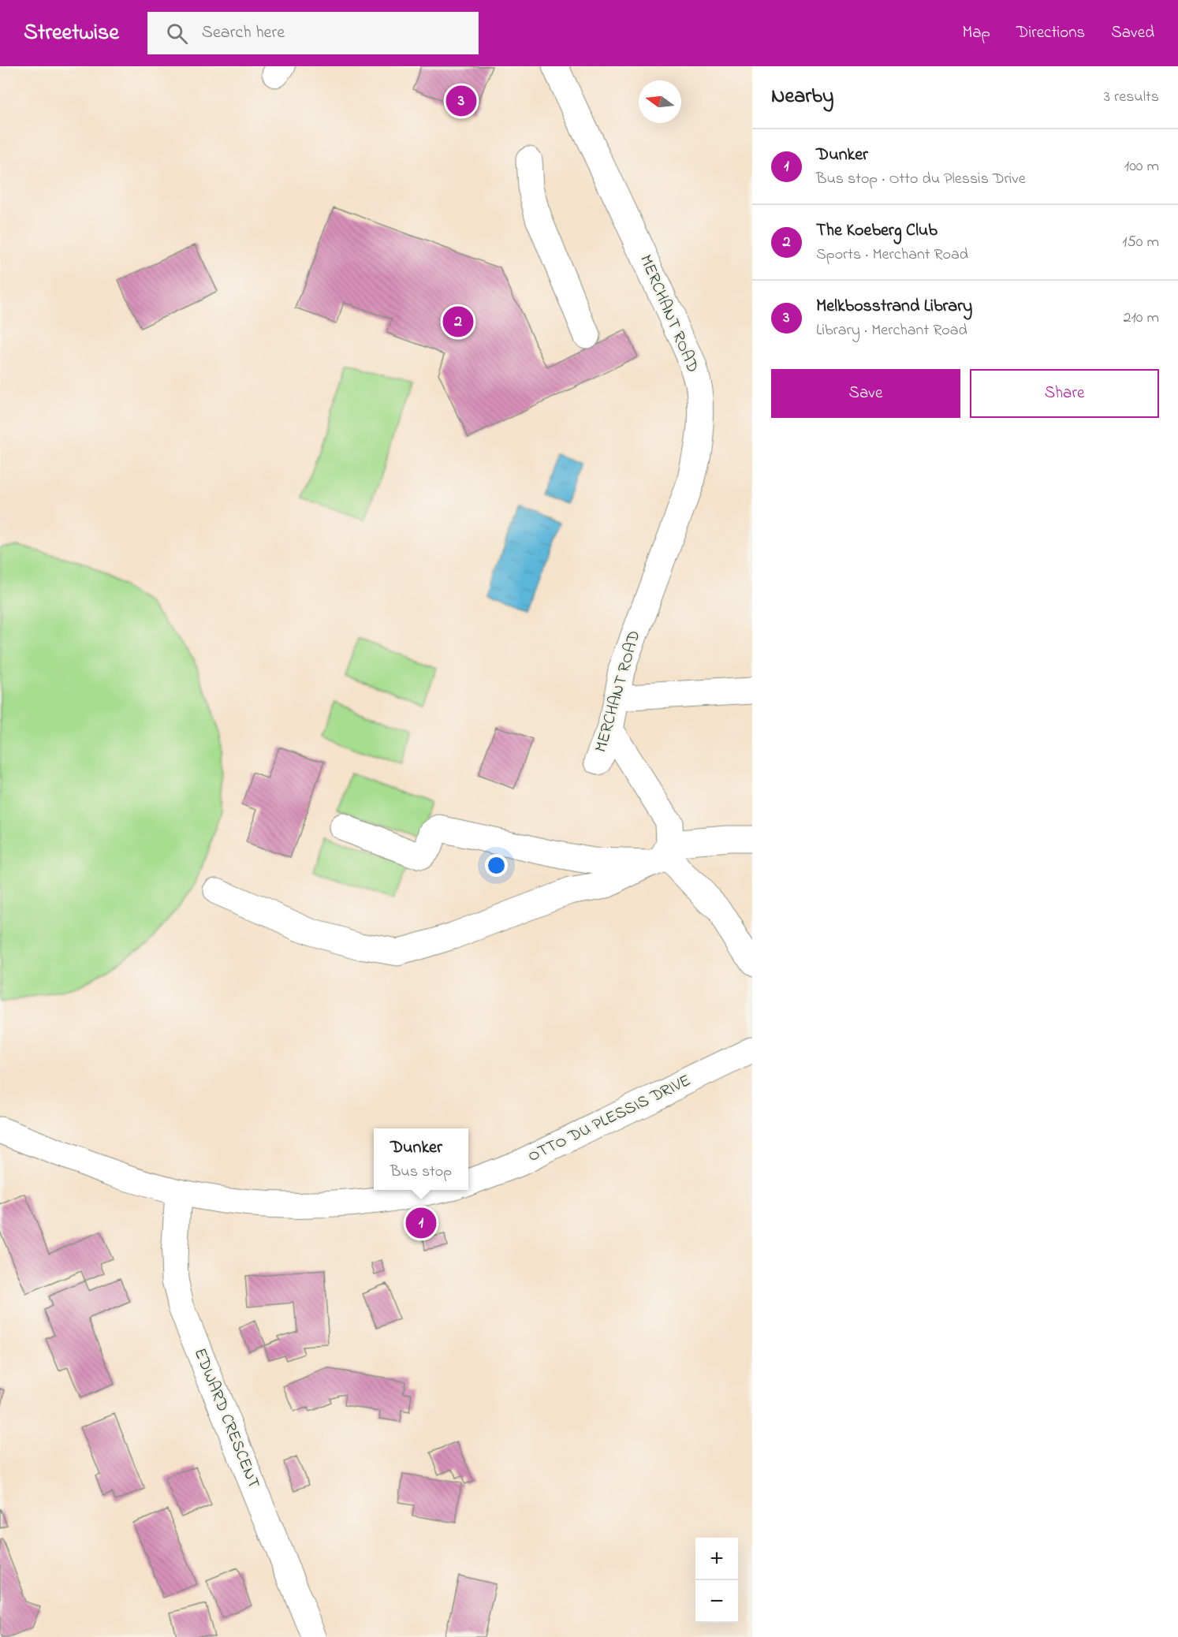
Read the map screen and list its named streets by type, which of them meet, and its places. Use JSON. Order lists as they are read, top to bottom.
{
  "streets": {
    "street": ["MERCHANT ROAD", "OTTO DU PLESSIS DRIVE", "EDWARD CRESCENT"]
  },
  "north": "left",
  "page": {
    "header": "Streetwise",
    "search": "Search here",
    "nav": ["Map", "Directions", "Saved"],
    "heading": ["Nearby", "3 results"],
    "pins": ["3", "2", "1"],
    "list": [
      {
        "mark": "1",
        "name": "Dunker",
        "note": "Bus stop · Otto du Plessis Drive",
        "value": "100 m"
      },
      {
        "mark": "2",
        "name": "The Koeberg Club",
        "note": "Sports · Merchant Road",
        "value": "150 m"
      },
      {
        "mark": "3",
        "name": "Melkbosstrand Library",
        "note": "Library · Merchant Road",
        "value": "210 m"
      }
    ],
    "buttons": ["Save", "Share"],
    "popup": ["Dunker", "Bus stop"],
    "map_buttons": ["+", "−"]
  }
}
